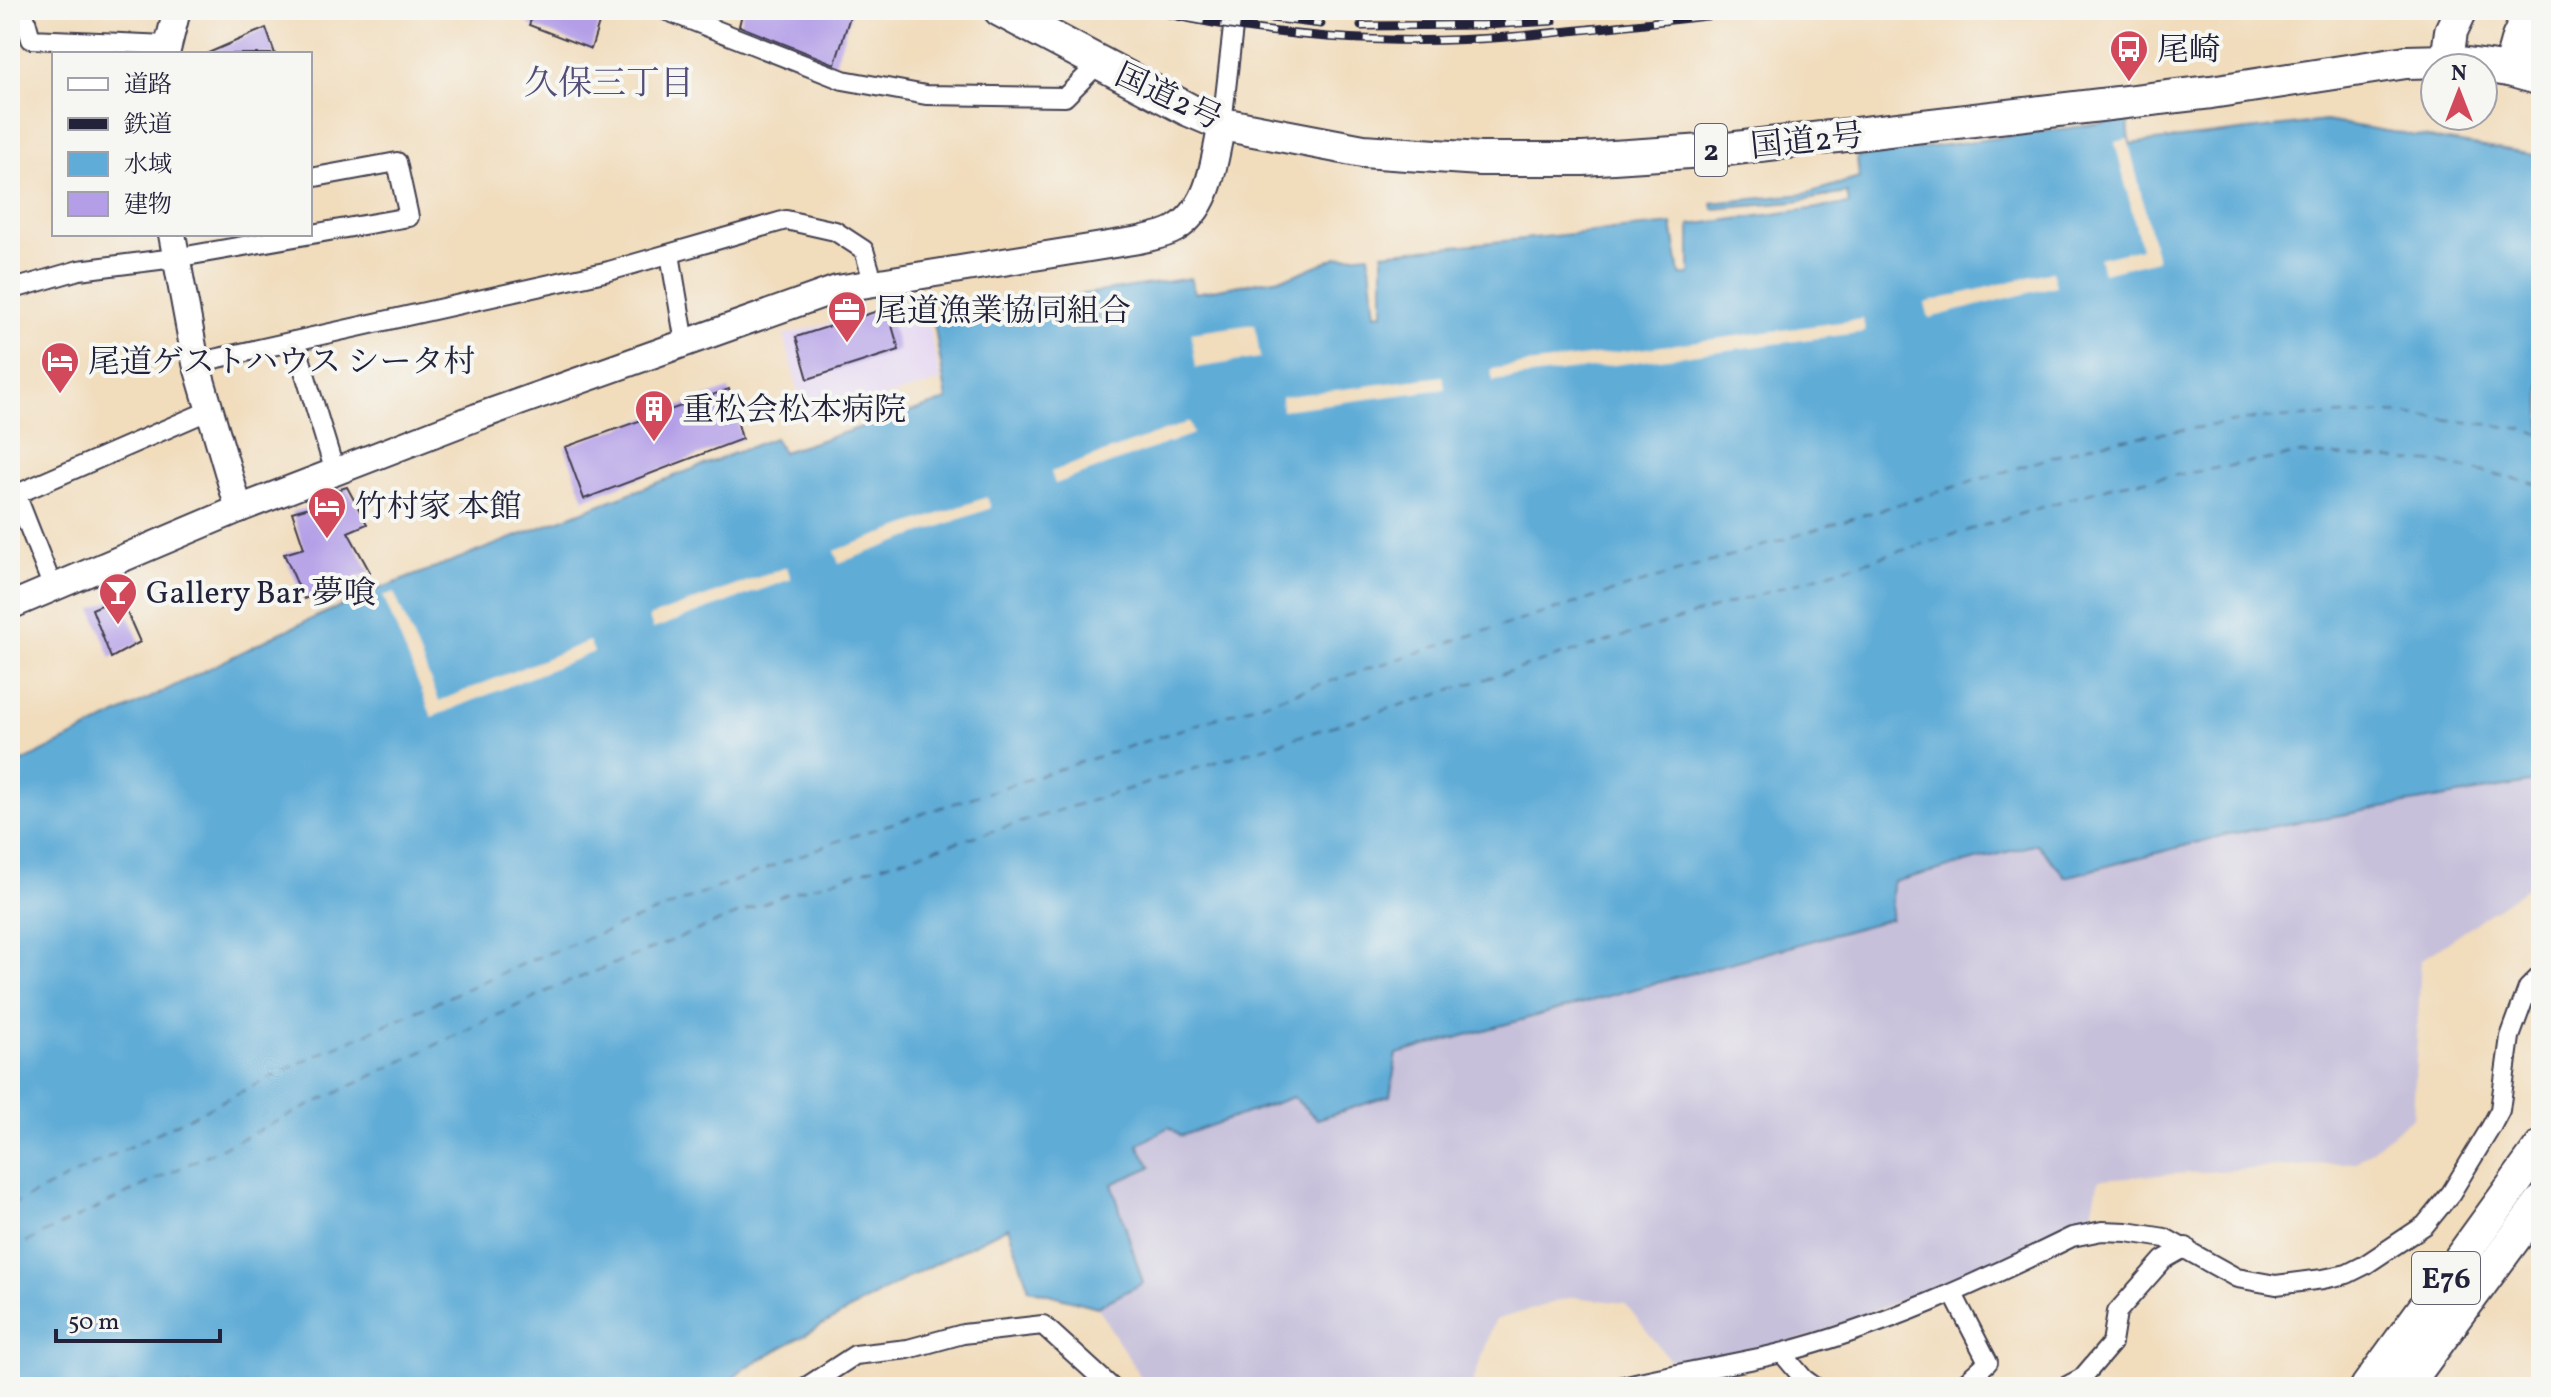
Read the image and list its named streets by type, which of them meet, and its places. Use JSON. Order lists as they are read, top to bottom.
{
  "streets": {
    "highway": ["国道2号", "2", "E76"]
  },
  "districts": ["久保三丁目"],
  "places": {
    "bus stop": ["尾崎"],
    "office": ["尾道漁業協同組合"],
    "hotel": ["尾道ゲストハウス シータ村", "竹村家 本館"],
    "building": ["重松会松本病院"],
    "bar": ["Gallery Bar 夢喰"]
  },
  "legend": [
    "道路",
    "鉄道",
    "水域",
    "建物"
  ],
  "scale_bar": "50 m",
  "north": "top"
}
